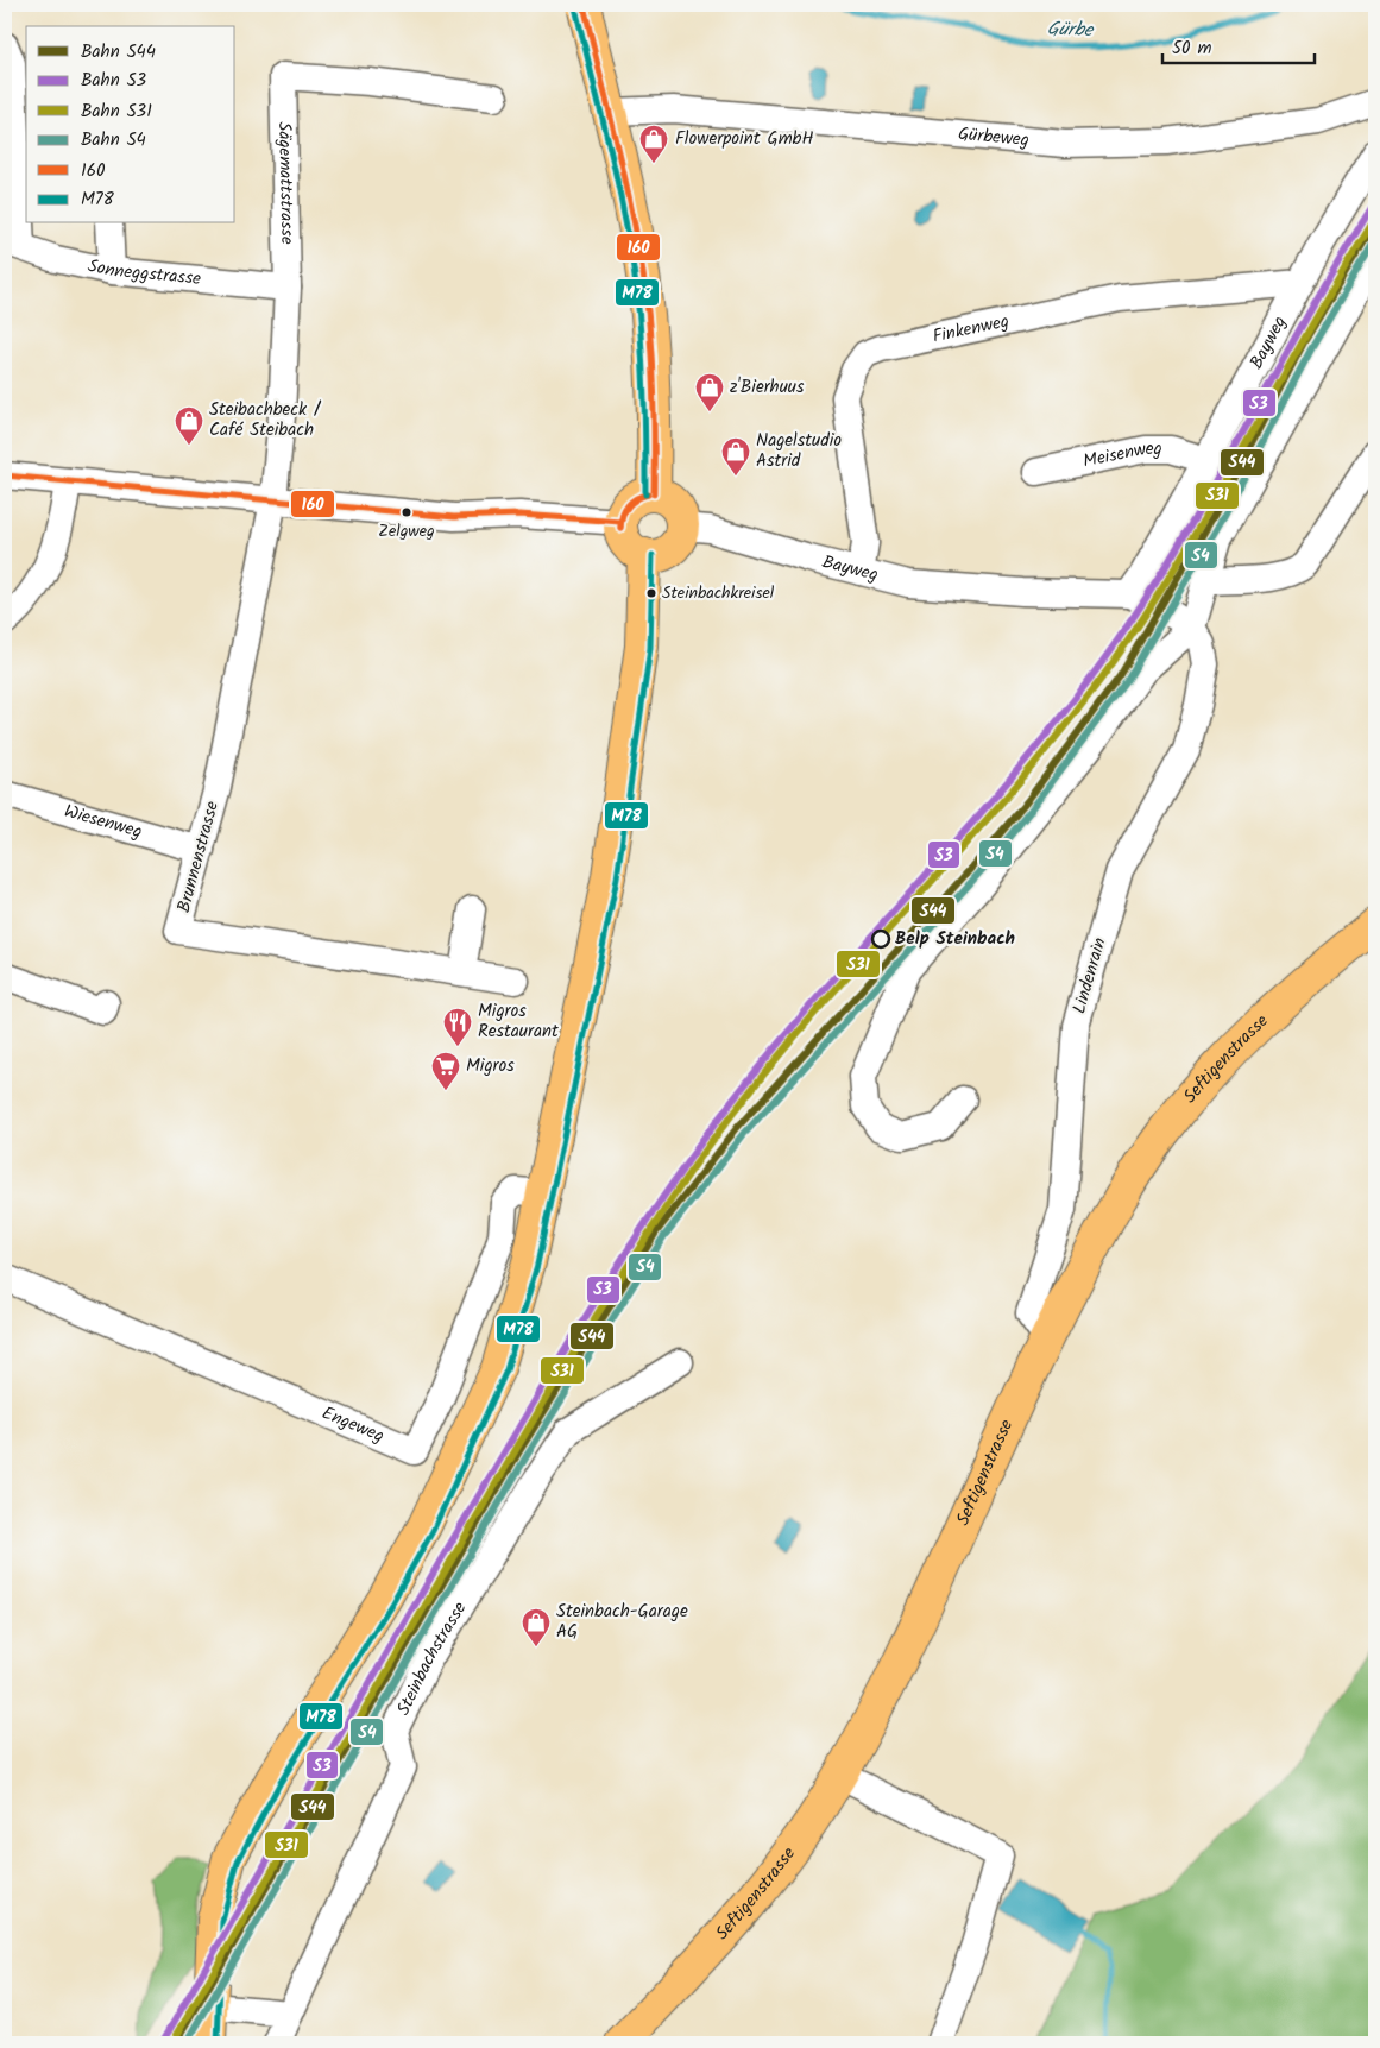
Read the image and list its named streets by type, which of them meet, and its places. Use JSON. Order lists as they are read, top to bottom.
{
  "streets": {
    "main road": ["Seftigenstrasse"],
    "street": [
      "Gürbeweg",
      "Sägemattstrasse",
      "Sonneggstrasse",
      "Finkenweg",
      "Bayweg",
      "Meisenweg",
      "Wiesenweg",
      "Brunnenstrasse",
      "Lindenrain",
      "Engeweg",
      "Steinbachstrasse"
    ]
  },
  "crossings": [
    ["Sägemattstrasse", "Sonneggstrasse"],
    ["Sägemattstrasse", "Brunnenstrasse"],
    ["Finkenweg", "Bayweg"],
    ["Bayweg", "Meisenweg"],
    ["Bayweg", "Lindenrain"],
    ["Wiesenweg", "Brunnenstrasse"],
    ["Lindenrain", "Seftigenstrasse"]
  ],
  "water": ["Gürbe"],
  "places": {
    "shop": [
      "Flowerpoint GmbH",
      "z'Bierhuus",
      "Steibachbeck / Café Steibach",
      "Nagelstudio Astrid",
      "Steinbach-Garage AG"
    ],
    "other": ["Zelgweg", "Steinbachkreisel", "Belp Steinbach"],
    "restaurant": ["Migros Restaurant"],
    "supermarket": ["Migros"]
  },
  "lines": [
    "transit line 160",
    "transit line M78",
    "rail line S3",
    "rail line S31",
    "rail line S44",
    "rail line S4"
  ],
  "legend": [
    "Bahn S44",
    "Bahn S3",
    "Bahn S31",
    "Bahn S4",
    "160",
    "M78"
  ],
  "scale_bar": "50 m"
}
